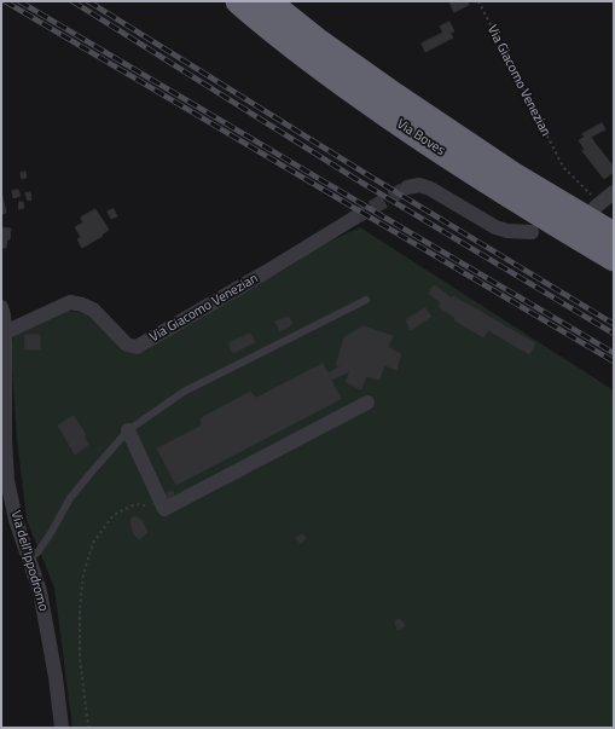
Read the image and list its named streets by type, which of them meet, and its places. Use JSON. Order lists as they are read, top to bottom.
{
  "streets": {
    "highway": ["Via Boves"],
    "street": ["Via Giacomo Venezian", "Via dell'Ippodromo"]
  },
  "crossings": [
    ["Via Giacomo Venezian", "Via dell'Ippodromo"]
  ]
}
